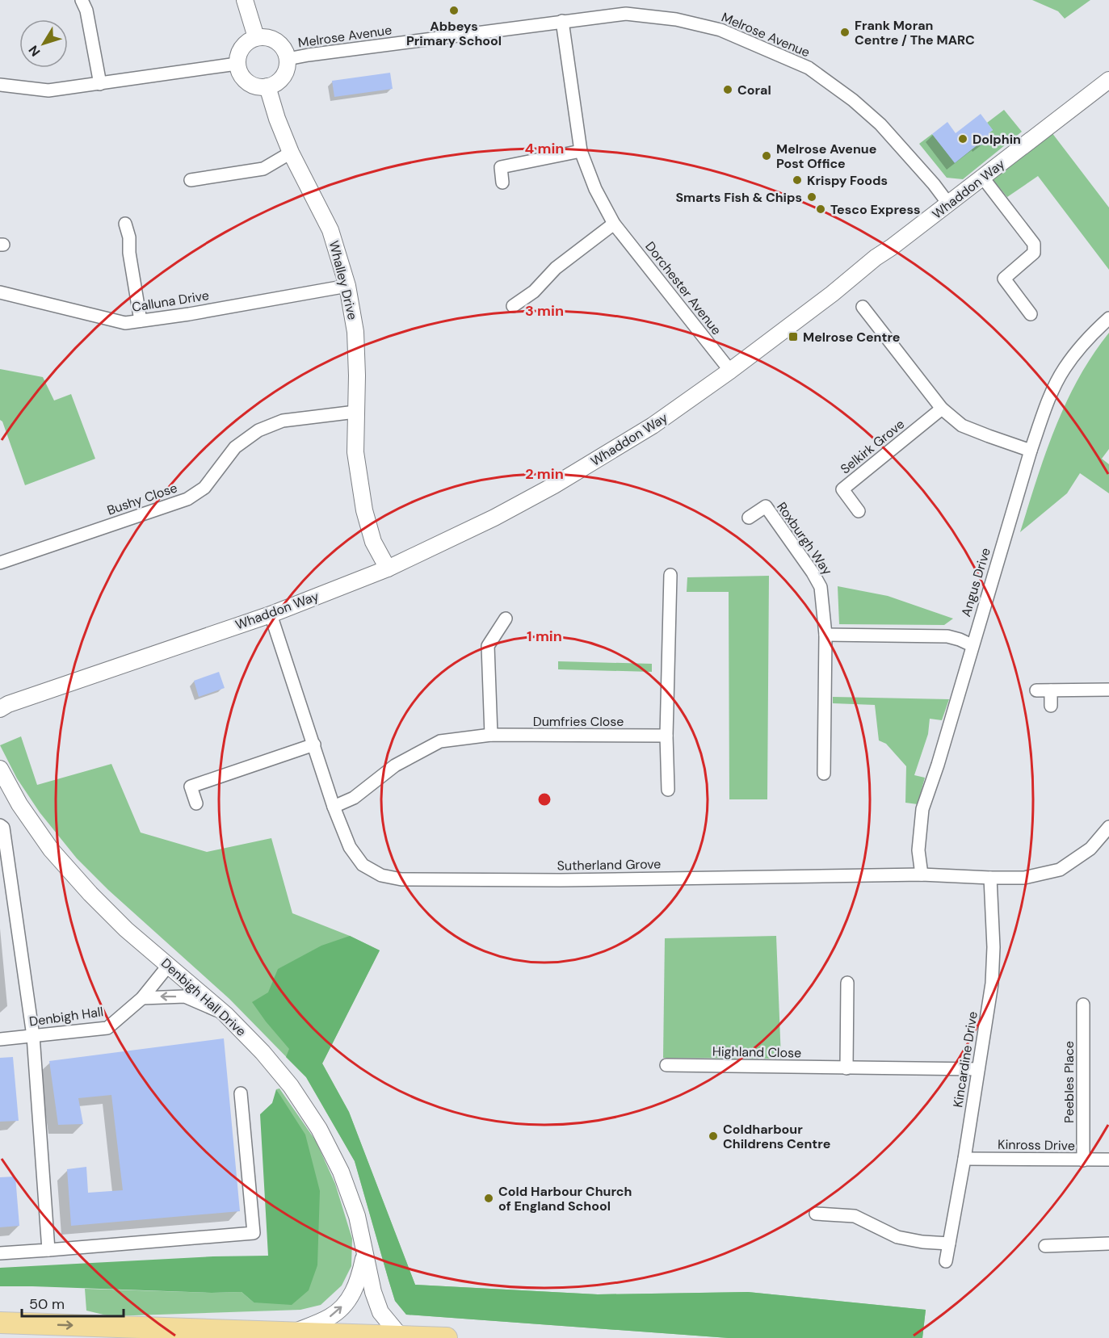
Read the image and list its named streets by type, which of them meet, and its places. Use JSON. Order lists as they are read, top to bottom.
{
  "streets": {
    "street": [
      "Melrose Avenue",
      "Whaddon Way",
      "Whalley Drive",
      "Dorchester Avenue",
      "Calluna Drive",
      "Selkirk Grove",
      "Bushy Close",
      "Roxburgh Way",
      "Angus Drive",
      "Dumfries Close",
      "Sutherland Grove",
      "Denbigh Hall Drive",
      "Denbigh Hall",
      "Highland Close",
      "Kincardine Drive",
      "Peebles Place",
      "Kinross Drive"
    ]
  },
  "crossings": [
    ["Melrose Avenue", "Whaddon Way"],
    ["Melrose Avenue", "Whalley Drive"],
    ["Melrose Avenue", "Dorchester Avenue"],
    ["Whaddon Way", "Whalley Drive"],
    ["Whaddon Way", "Dorchester Avenue"],
    ["Whaddon Way", "Sutherland Grove"],
    ["Whalley Drive", "Calluna Drive"],
    ["Whalley Drive", "Bushy Close"],
    ["Angus Drive", "Sutherland Grove"],
    ["Dumfries Close", "Sutherland Grove"],
    ["Sutherland Grove", "Kincardine Drive"],
    ["Denbigh Hall Drive", "Denbigh Hall"],
    ["Highland Close", "Kincardine Drive"],
    ["Kincardine Drive", "Kinross Drive"],
    ["Peebles Place", "Kinross Drive"]
  ],
  "places": {
    "other": [
      "Abbeys Primary School",
      "Frank Moran Centre / The MARC",
      "Coral",
      "Dolphin",
      "Melrose Avenue Post Office",
      "Krispy Foods",
      "Smarts Fish & Chips",
      "Tesco Express",
      "Coldharbour Childrens Centre",
      "Cold Harbour Church of England School"
    ],
    "transit": ["Melrose Centre"]
  },
  "scale_bar": "50 m",
  "north": "bottom left",
  "rings": [
    "4 min",
    "3 min",
    "2 min",
    "1 min"
  ]
}
